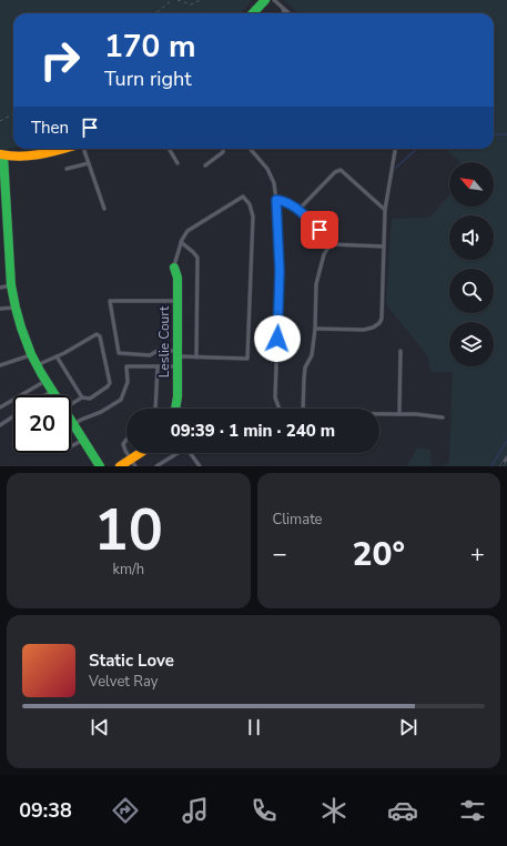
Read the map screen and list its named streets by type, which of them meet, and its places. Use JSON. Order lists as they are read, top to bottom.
{
  "streets": {
    "street": ["Leslie Court"]
  },
  "north": "top left",
  "page": {
    "turn": ["170 m", "Turn right"],
    "then": "Then",
    "limit": "20",
    "trip": "09:39 · 1 min · 240 m",
    "tile": [
      ["10", "km/h"],
      "Climate"
    ],
    "heat": ["−", "20°", "+"],
    "song": ["Static Love", "Velvet Ray"],
    "tabs": "09:38"
  }
}
